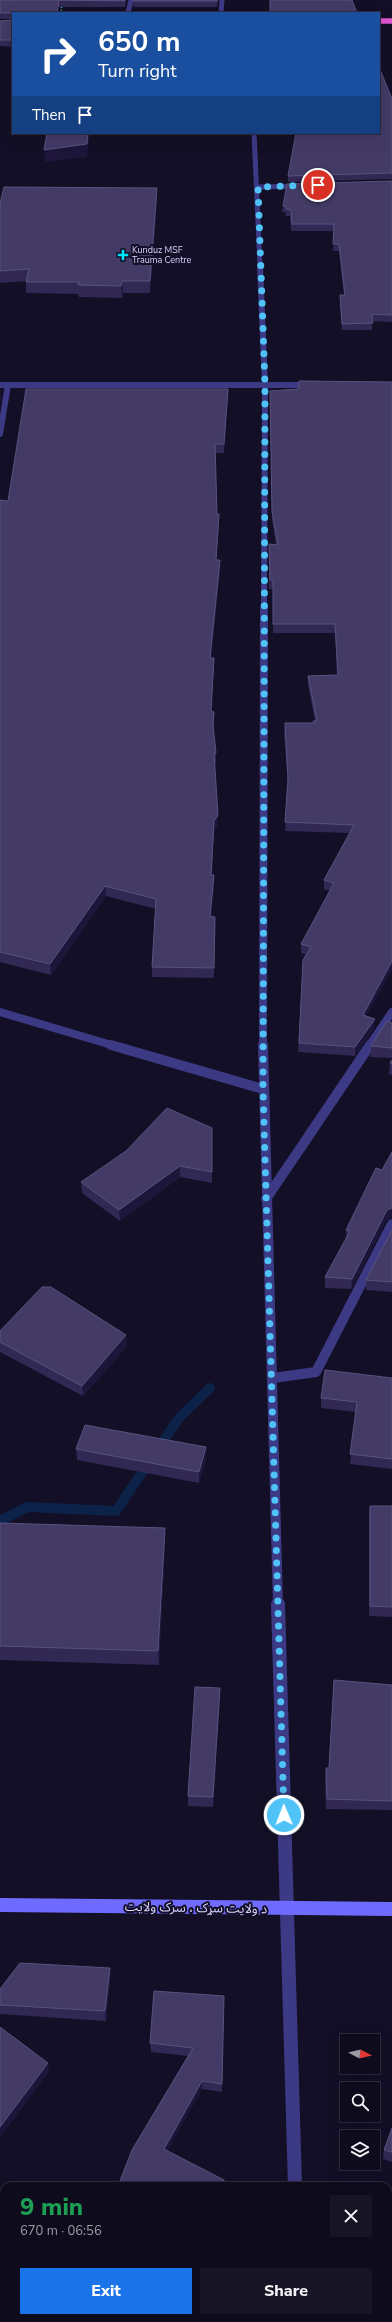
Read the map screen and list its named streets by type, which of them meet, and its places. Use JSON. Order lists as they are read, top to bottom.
{
  "streets": {
    "main road": ["د ولایت سړک ، سرک ولایت"]
  },
  "places": {
    "health": ["Kunduz MSF Trauma Centre"]
  },
  "north": "right",
  "page": {
    "turn": ["650 m", "Turn right"],
    "then": "Then",
    "heading": ["9 min", "670 m · 06:56"],
    "buttons": ["Exit", "Share"]
  }
}
